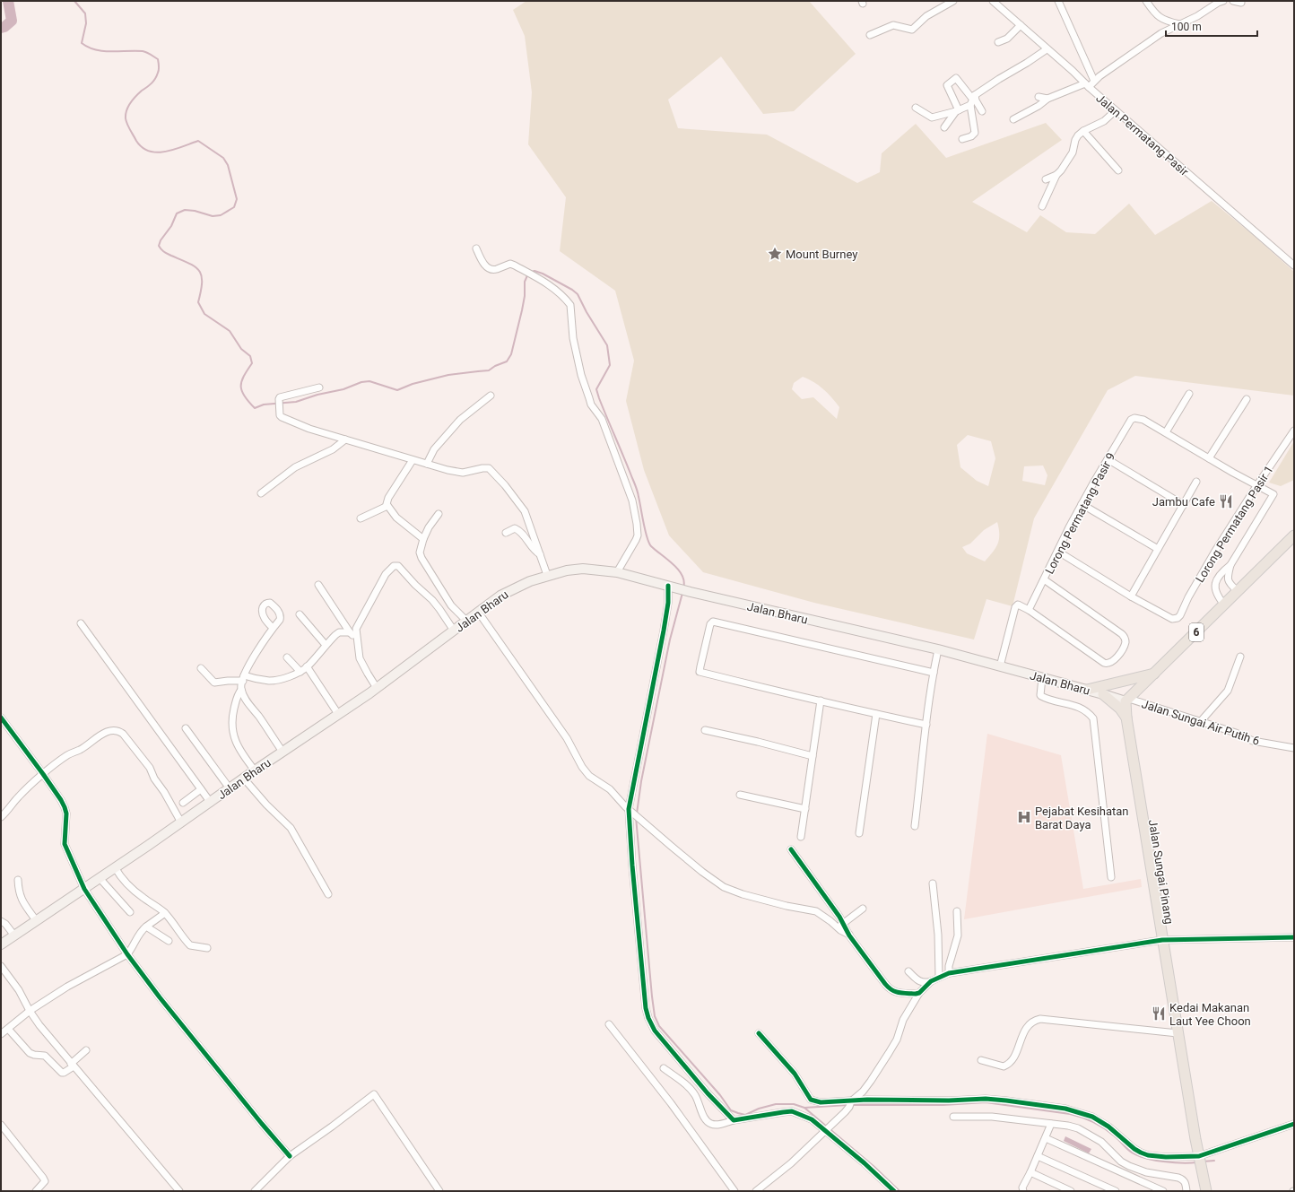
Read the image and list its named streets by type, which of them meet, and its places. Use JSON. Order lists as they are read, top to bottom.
{
  "streets": {
    "main road": ["Jalan Bharu", "6", "Jalan Sungai Pinang"],
    "street": [
      "Jalan Permatang Pasir",
      "Lorong Permatang Pasir 9",
      "Lorong Permatang Pasir 1",
      "Jalan Sungai Air Putih 6"
    ]
  },
  "crossings": [
    ["Jalan Bharu", "6"],
    ["Jalan Bharu", "Jalan Sungai Air Putih 6"],
    ["Jalan Bharu", "Jalan Sungai Pinang"],
    ["6", "Jalan Sungai Air Putih 6"],
    ["6", "Jalan Sungai Pinang"],
    ["Jalan Sungai Air Putih 6", "Jalan Sungai Pinang"]
  ],
  "places": {
    "place": ["Mount Burney"],
    "restaurant": ["Jambu Cafe", "Kedai Makanan Laut Yee Choon"],
    "hospital": ["Pejabat Kesihatan Barat Daya"]
  },
  "scale_bar": "100 m"
}
